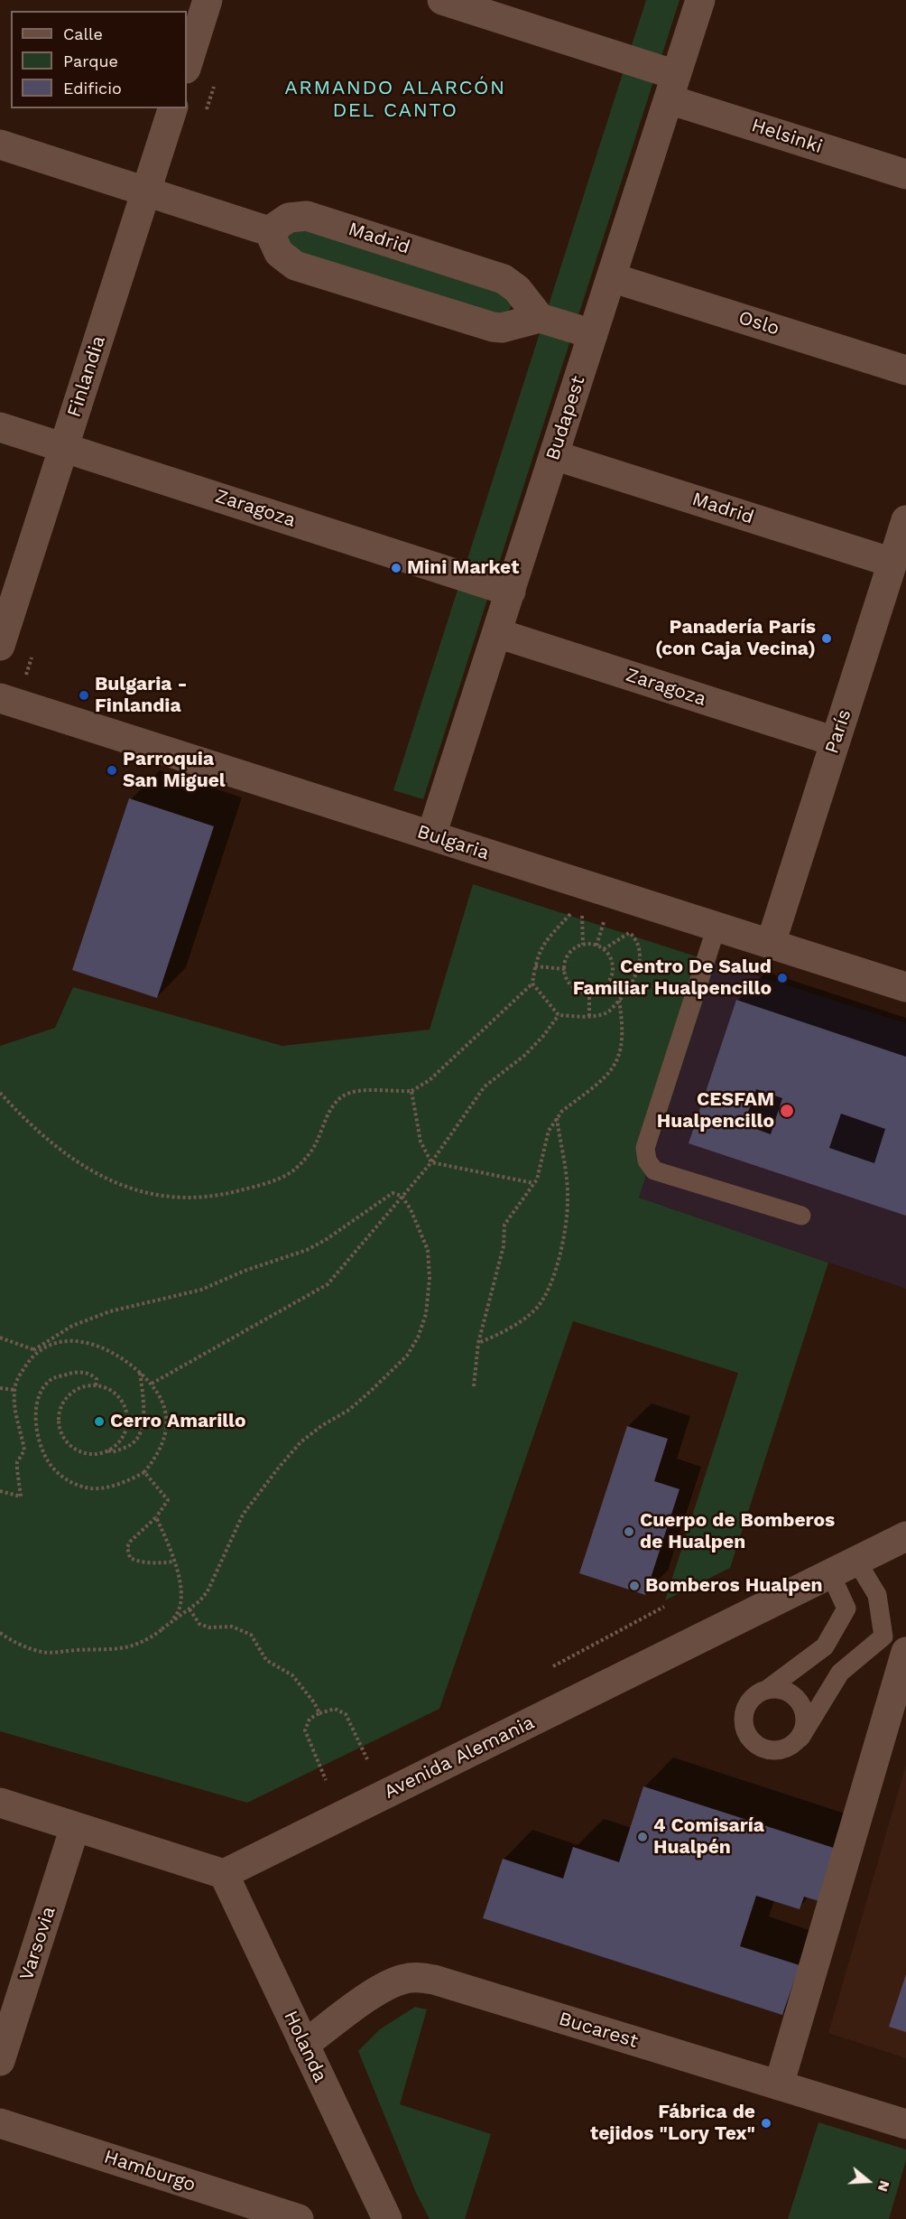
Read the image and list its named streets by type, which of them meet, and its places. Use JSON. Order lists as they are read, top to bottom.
{
  "streets": {
    "street": [
      "Helsinki",
      "Madrid",
      "Oslo",
      "Finlandia",
      "Budapest",
      "Zaragoza",
      "París",
      "Bulgaria",
      "Avenida Alemania",
      "Varsovia",
      "Bucarest",
      "Holanda",
      "Hamburgo"
    ]
  },
  "crossings": [
    ["Helsinki", "Budapest"],
    ["Madrid", "Budapest"],
    ["Madrid", "París"],
    ["Oslo", "Budapest"],
    ["Finlandia", "Zaragoza"],
    ["Budapest", "Zaragoza"],
    ["Budapest", "Bulgaria"],
    ["Zaragoza", "París"],
    ["París", "Bulgaria"],
    ["Avenida Alemania", "Holanda"],
    ["Bucarest", "Holanda"]
  ],
  "districts": ["ARMANDO ALARCÓN DEL CANTO"],
  "places": [
    "Mini Market",
    "Panadería París (con Caja Vecina)",
    "Bulgaria - Finlandia",
    "Parroquia San Miguel",
    "Centro De Salud Familiar Hualpencillo",
    "CESFAM Hualpencillo",
    "Cerro Amarillo",
    "Cuerpo de Bomberos de Hualpen",
    "Bomberos Hualpen",
    "4 Comisaría Hualpén",
    "Fábrica de tejidos \"Lory Tex\""
  ],
  "legend": ["Calle", "Parque", "Edificio"],
  "north": "right"
}
